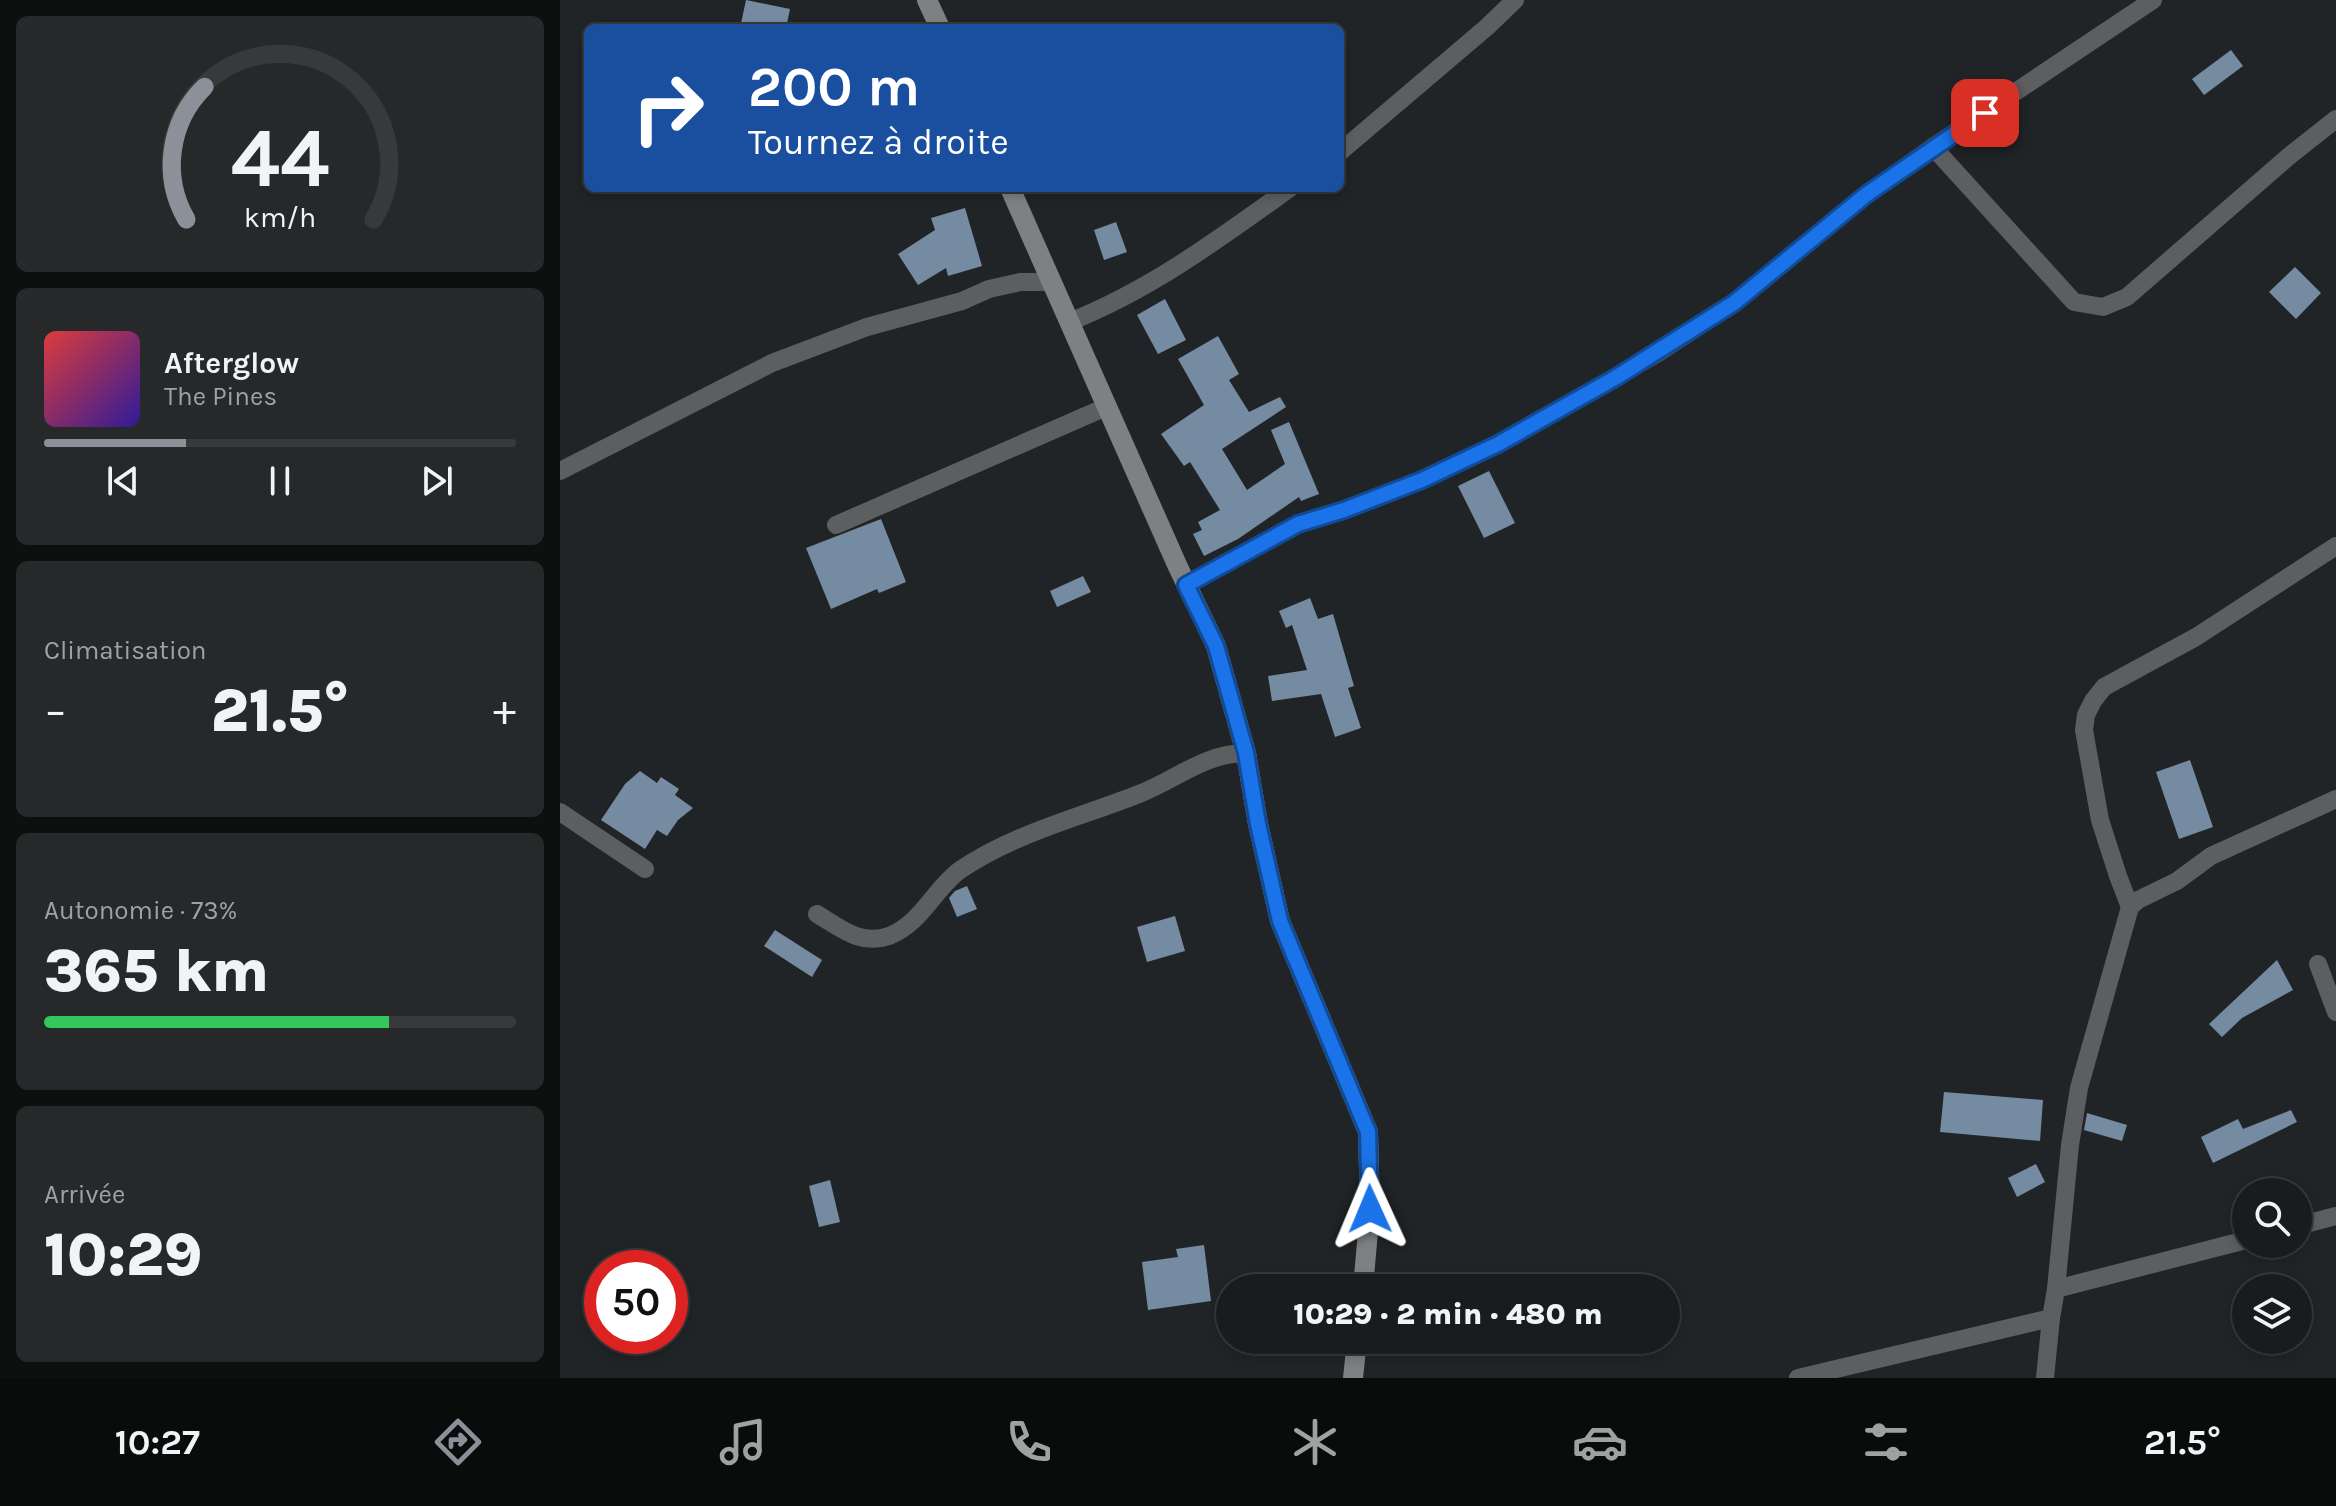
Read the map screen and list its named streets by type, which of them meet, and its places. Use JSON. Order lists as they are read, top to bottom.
{
  "page": {
    "turn": ["200 m", "Tournez à droite"],
    "song": ["Afterglow", "The Pines"],
    "tile": [
      "Climatisation",
      ["Autonomie · 73%", "365 km"],
      ["Arrivée", "10:29"]
    ],
    "heat": ["−", "21.5°", "+"],
    "limit": "50",
    "trip": "10:29 · 2 min · 480 m",
    "tabs": ["10:27", "21.5°"],
    "gauge": ["44", "km/h"]
  }
}
